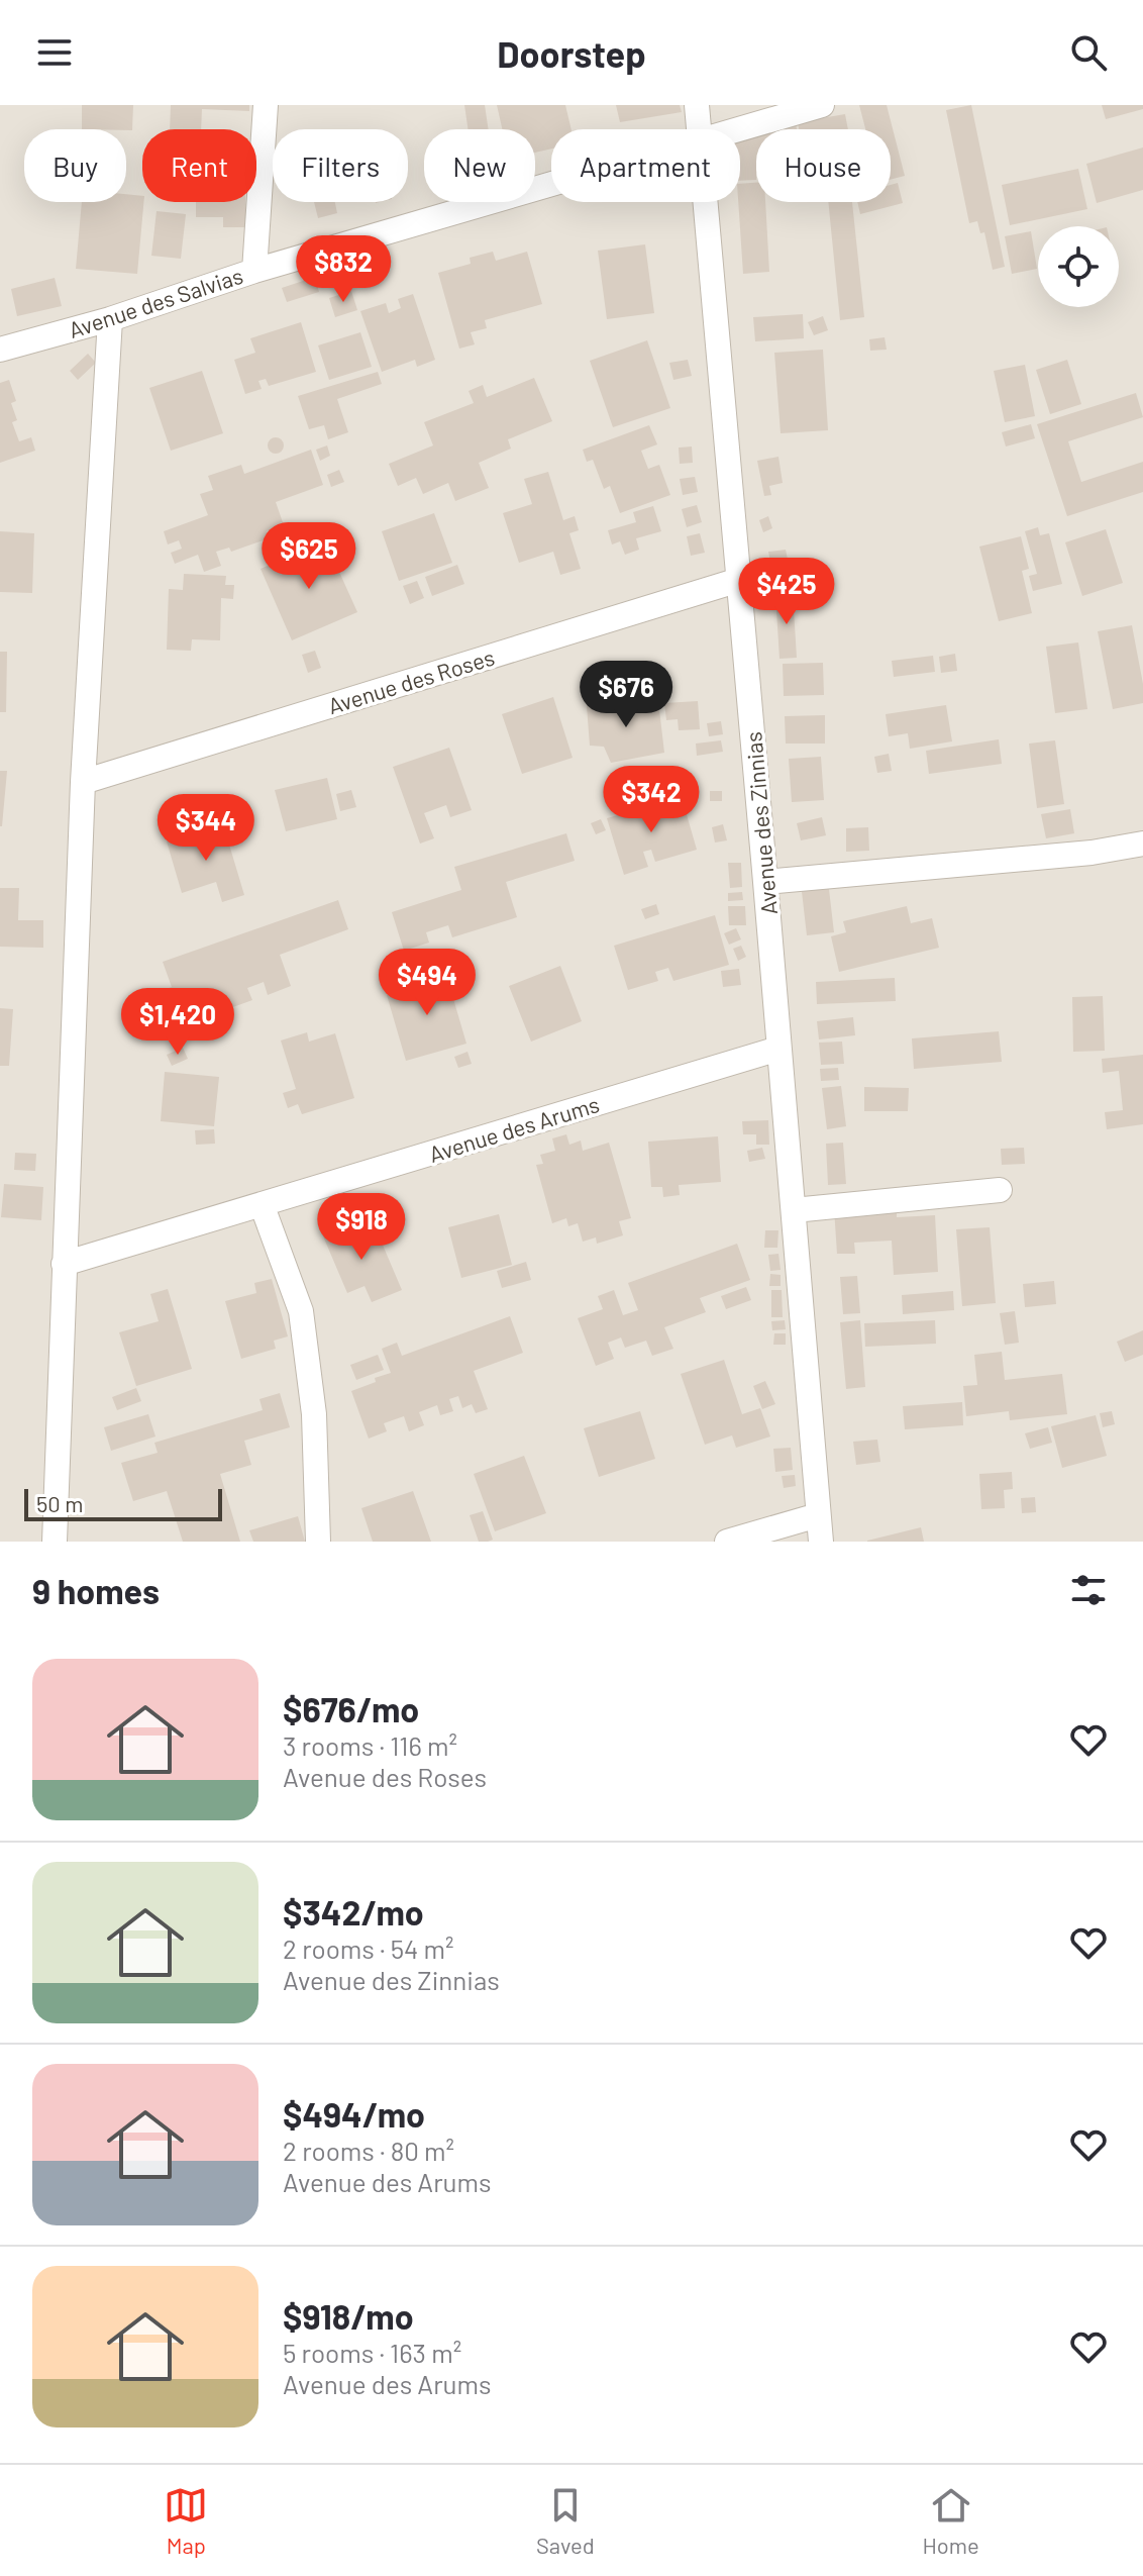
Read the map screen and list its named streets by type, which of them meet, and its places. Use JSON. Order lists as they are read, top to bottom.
{
  "streets": {
    "street": [
      "Avenue des Salvias",
      "Avenue des Roses",
      "Avenue des Zinnias",
      "Avenue des Arums"
    ]
  },
  "crossings": [
    ["Avenue des Roses", "Avenue des Zinnias"],
    ["Avenue des Zinnias", "Avenue des Arums"]
  ],
  "scale_bar": "50 m",
  "page": {
    "header": "Doorstep",
    "chip": [
      "Buy",
      "Rent",
      "Filters",
      "New",
      "Apartment",
      "House"
    ],
    "price": [
      "$832",
      "$625",
      "$425",
      "$676",
      "$342",
      "$344",
      "$494",
      "$1,420",
      "$918"
    ],
    "scale": "50 m",
    "heading": "9 homes",
    "list": [
      {
        "name": "$676/mo",
        "note": "3 rooms · 116 m² · Avenue des Roses"
      },
      {
        "name": "$342/mo",
        "note": "2 rooms · 54 m² · Avenue des Zinnias"
      },
      {
        "name": "$494/mo",
        "note": "2 rooms · 80 m² · Avenue des Arums"
      },
      {
        "name": "$918/mo",
        "note": "5 rooms · 163 m² · Avenue des Arums"
      }
    ],
    "tabs": ["Map", "Saved", "Home"]
  }
}
